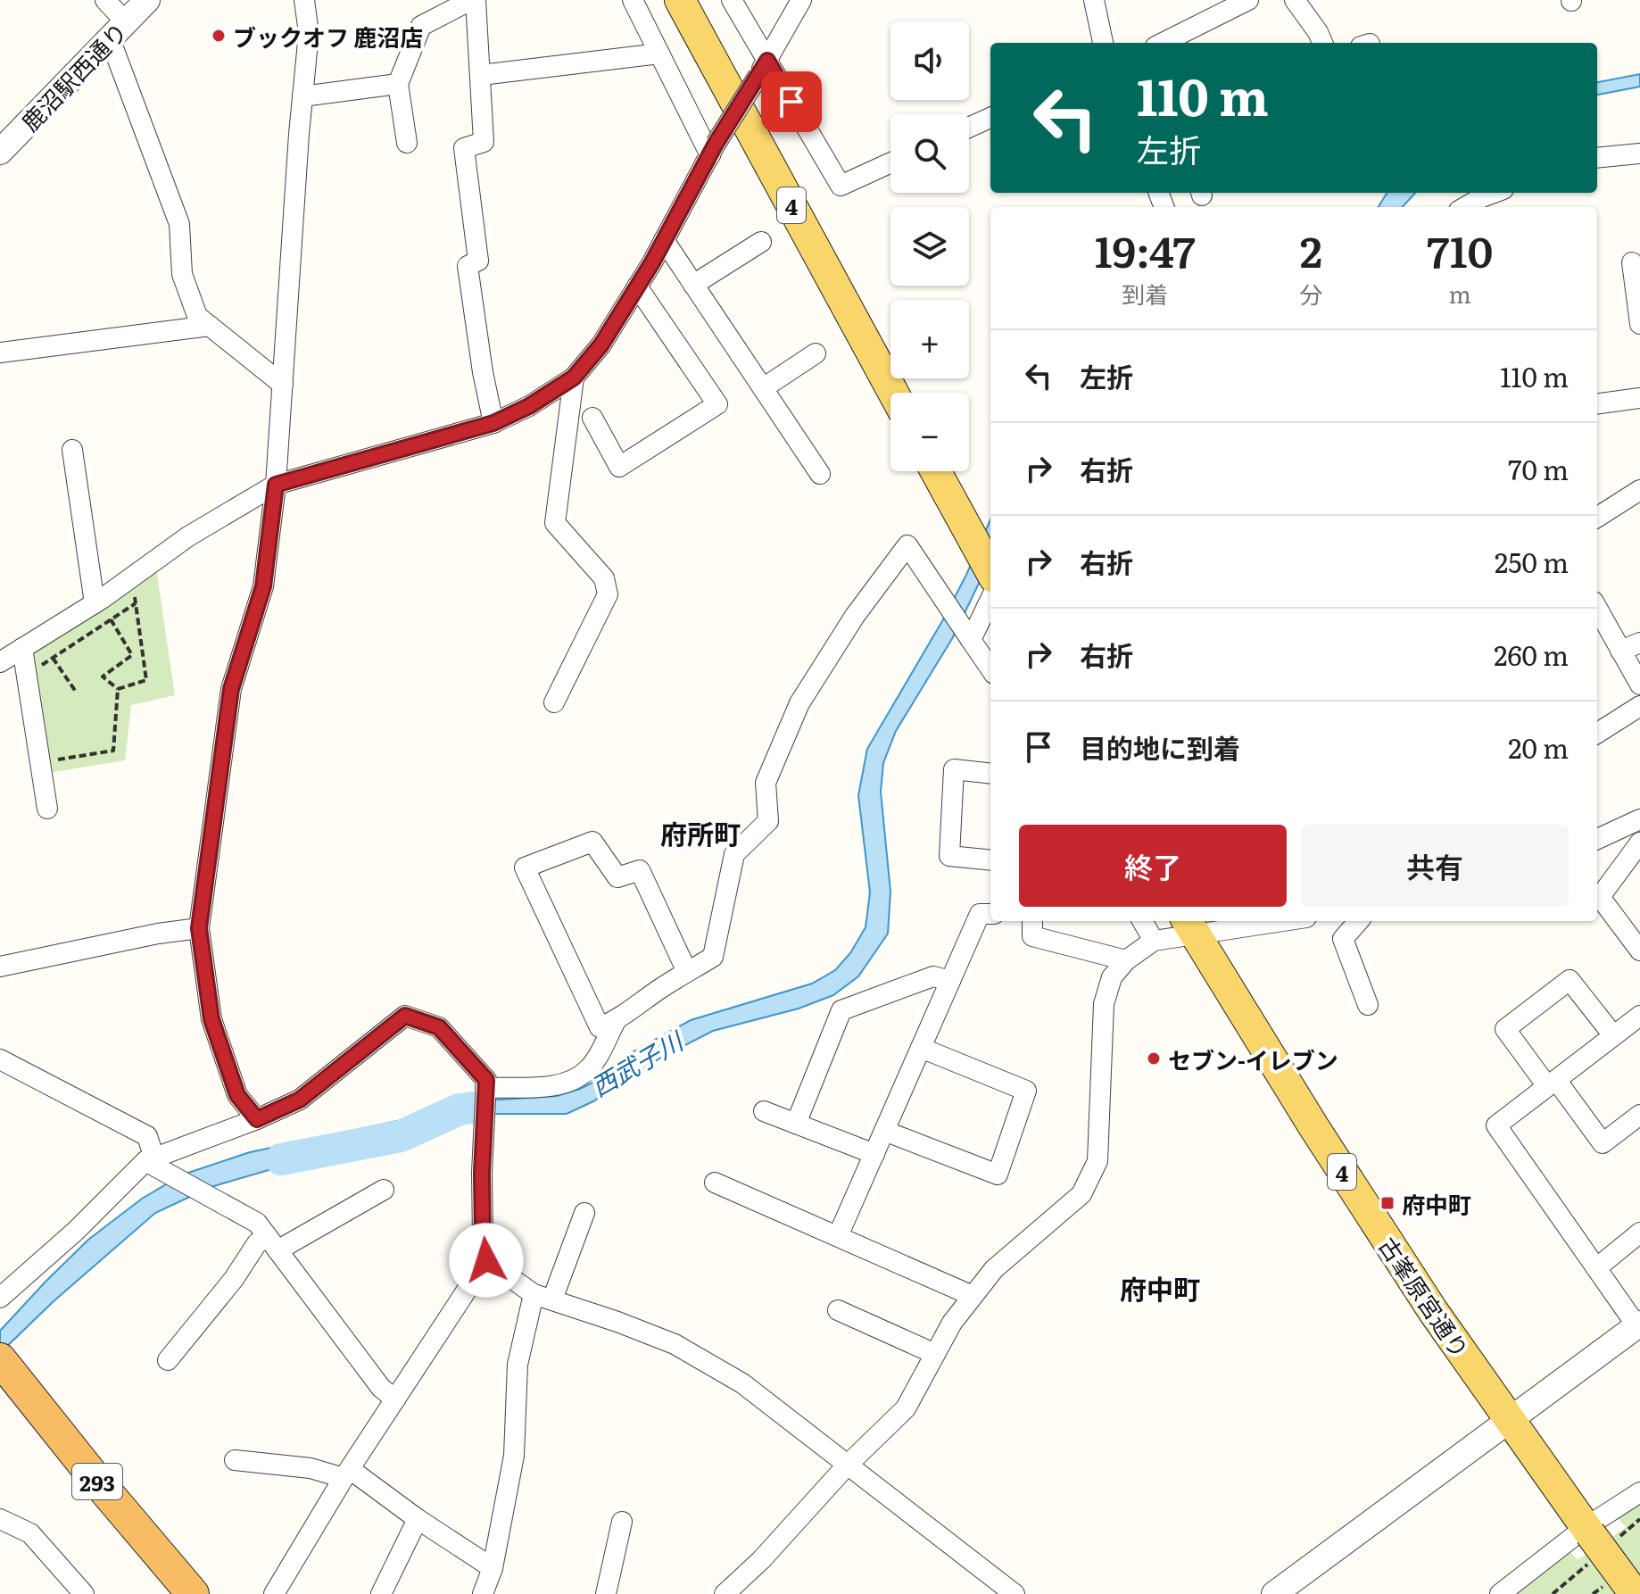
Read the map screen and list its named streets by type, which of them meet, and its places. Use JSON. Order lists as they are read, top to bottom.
{
  "streets": {
    "highway": ["293"],
    "main road": ["4", "古峯原宮通り"],
    "street": ["鹿沼駅西通り"]
  },
  "districts": ["府所町", "府中町"],
  "water": ["西武子川"],
  "places": {
    "other": ["ブックオフ 鹿沼店", "セブン-イレブン"],
    "transit": ["府中町"]
  },
  "page": {
    "map_buttons": ["+", "−"],
    "turn": ["110 m", "左折"],
    "eta": [
      "19:47",
      "到着",
      "2",
      "分",
      "710",
      "m"
    ],
    "list": [
      {
        "name": "左折",
        "value": "110 m"
      },
      {
        "name": "右折",
        "value": "70 m"
      },
      {
        "name": "右折",
        "value": "250 m"
      },
      {
        "name": "右折",
        "value": "260 m"
      },
      {
        "name": "目的地に到着",
        "value": "20 m"
      }
    ],
    "buttons": ["終了", "共有"]
  }
}
